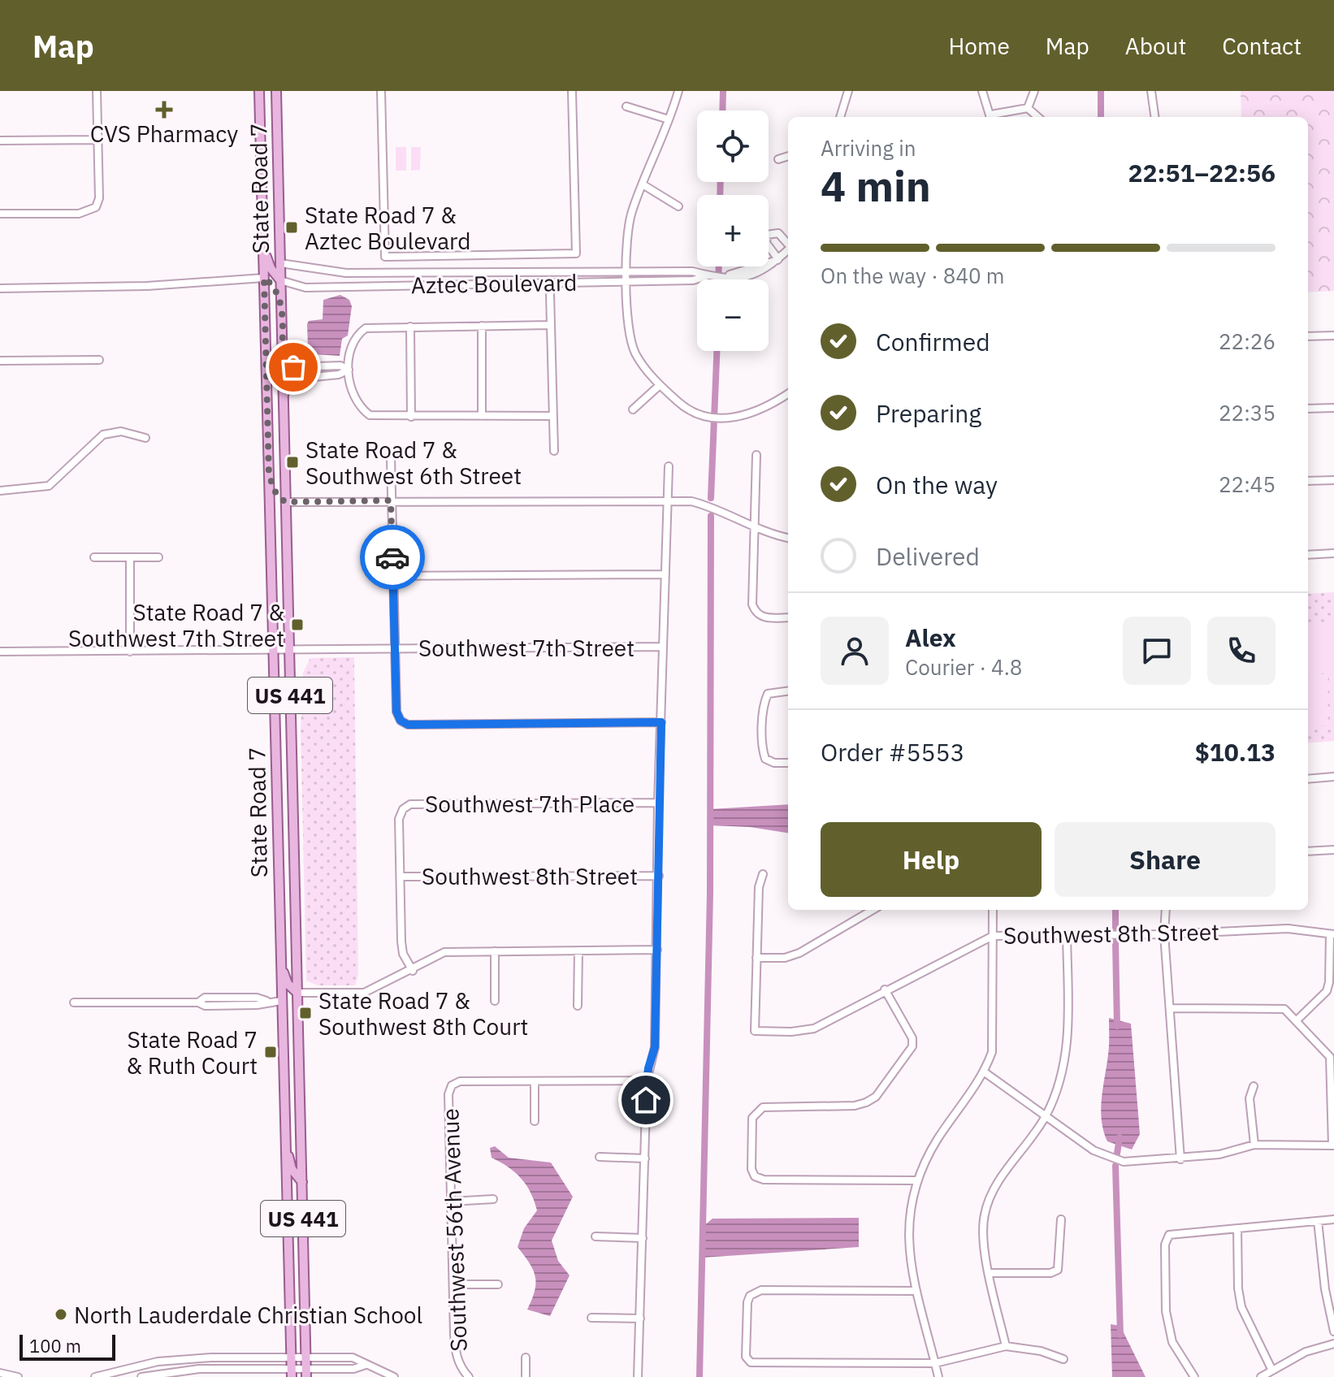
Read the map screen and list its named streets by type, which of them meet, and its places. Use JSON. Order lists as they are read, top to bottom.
{
  "streets": {
    "main road": ["State Road 7", "US 441"],
    "street": [
      "Aztec Boulevard",
      "Southwest 7th Street",
      "Southwest 7th Place",
      "Southwest 8th Street",
      "Southwest 56th Avenue"
    ]
  },
  "crossings": [
    ["State Road 7", "Aztec Boulevard"],
    ["State Road 7", "Southwest 7th Street"],
    ["Southwest 7th Place", "Southwest 8th Street"]
  ],
  "places": {
    "health": ["CVS Pharmacy"],
    "transit": [
      "State Road 7 & Aztec Boulevard",
      "State Road 7 & Southwest 6th Street",
      "State Road 7 & Southwest 7th Street",
      "State Road 7 & Southwest 8th Court",
      "State Road 7 & Ruth Court"
    ],
    "other": ["North Lauderdale Christian School"]
  },
  "scale_bar": "100 m",
  "page": {
    "header": "Map",
    "nav": [
      "Home",
      "Map",
      "About",
      "Contact"
    ],
    "map_buttons": ["+", "−"],
    "heading": ["4 min", "Arriving in", "22:51–22:56"],
    "panel": [
      "Alex",
      "Courier · 4.8",
      "Order #5553",
      "$10.13"
    ],
    "bar": "On the way · 840 m",
    "list": [
      ["Confirmed", "22:26"],
      ["Preparing", "22:35"],
      ["On the way", "22:45"],
      "Delivered"
    ],
    "buttons": ["Help", "Share"],
    "scale": "100 m"
  }
}
